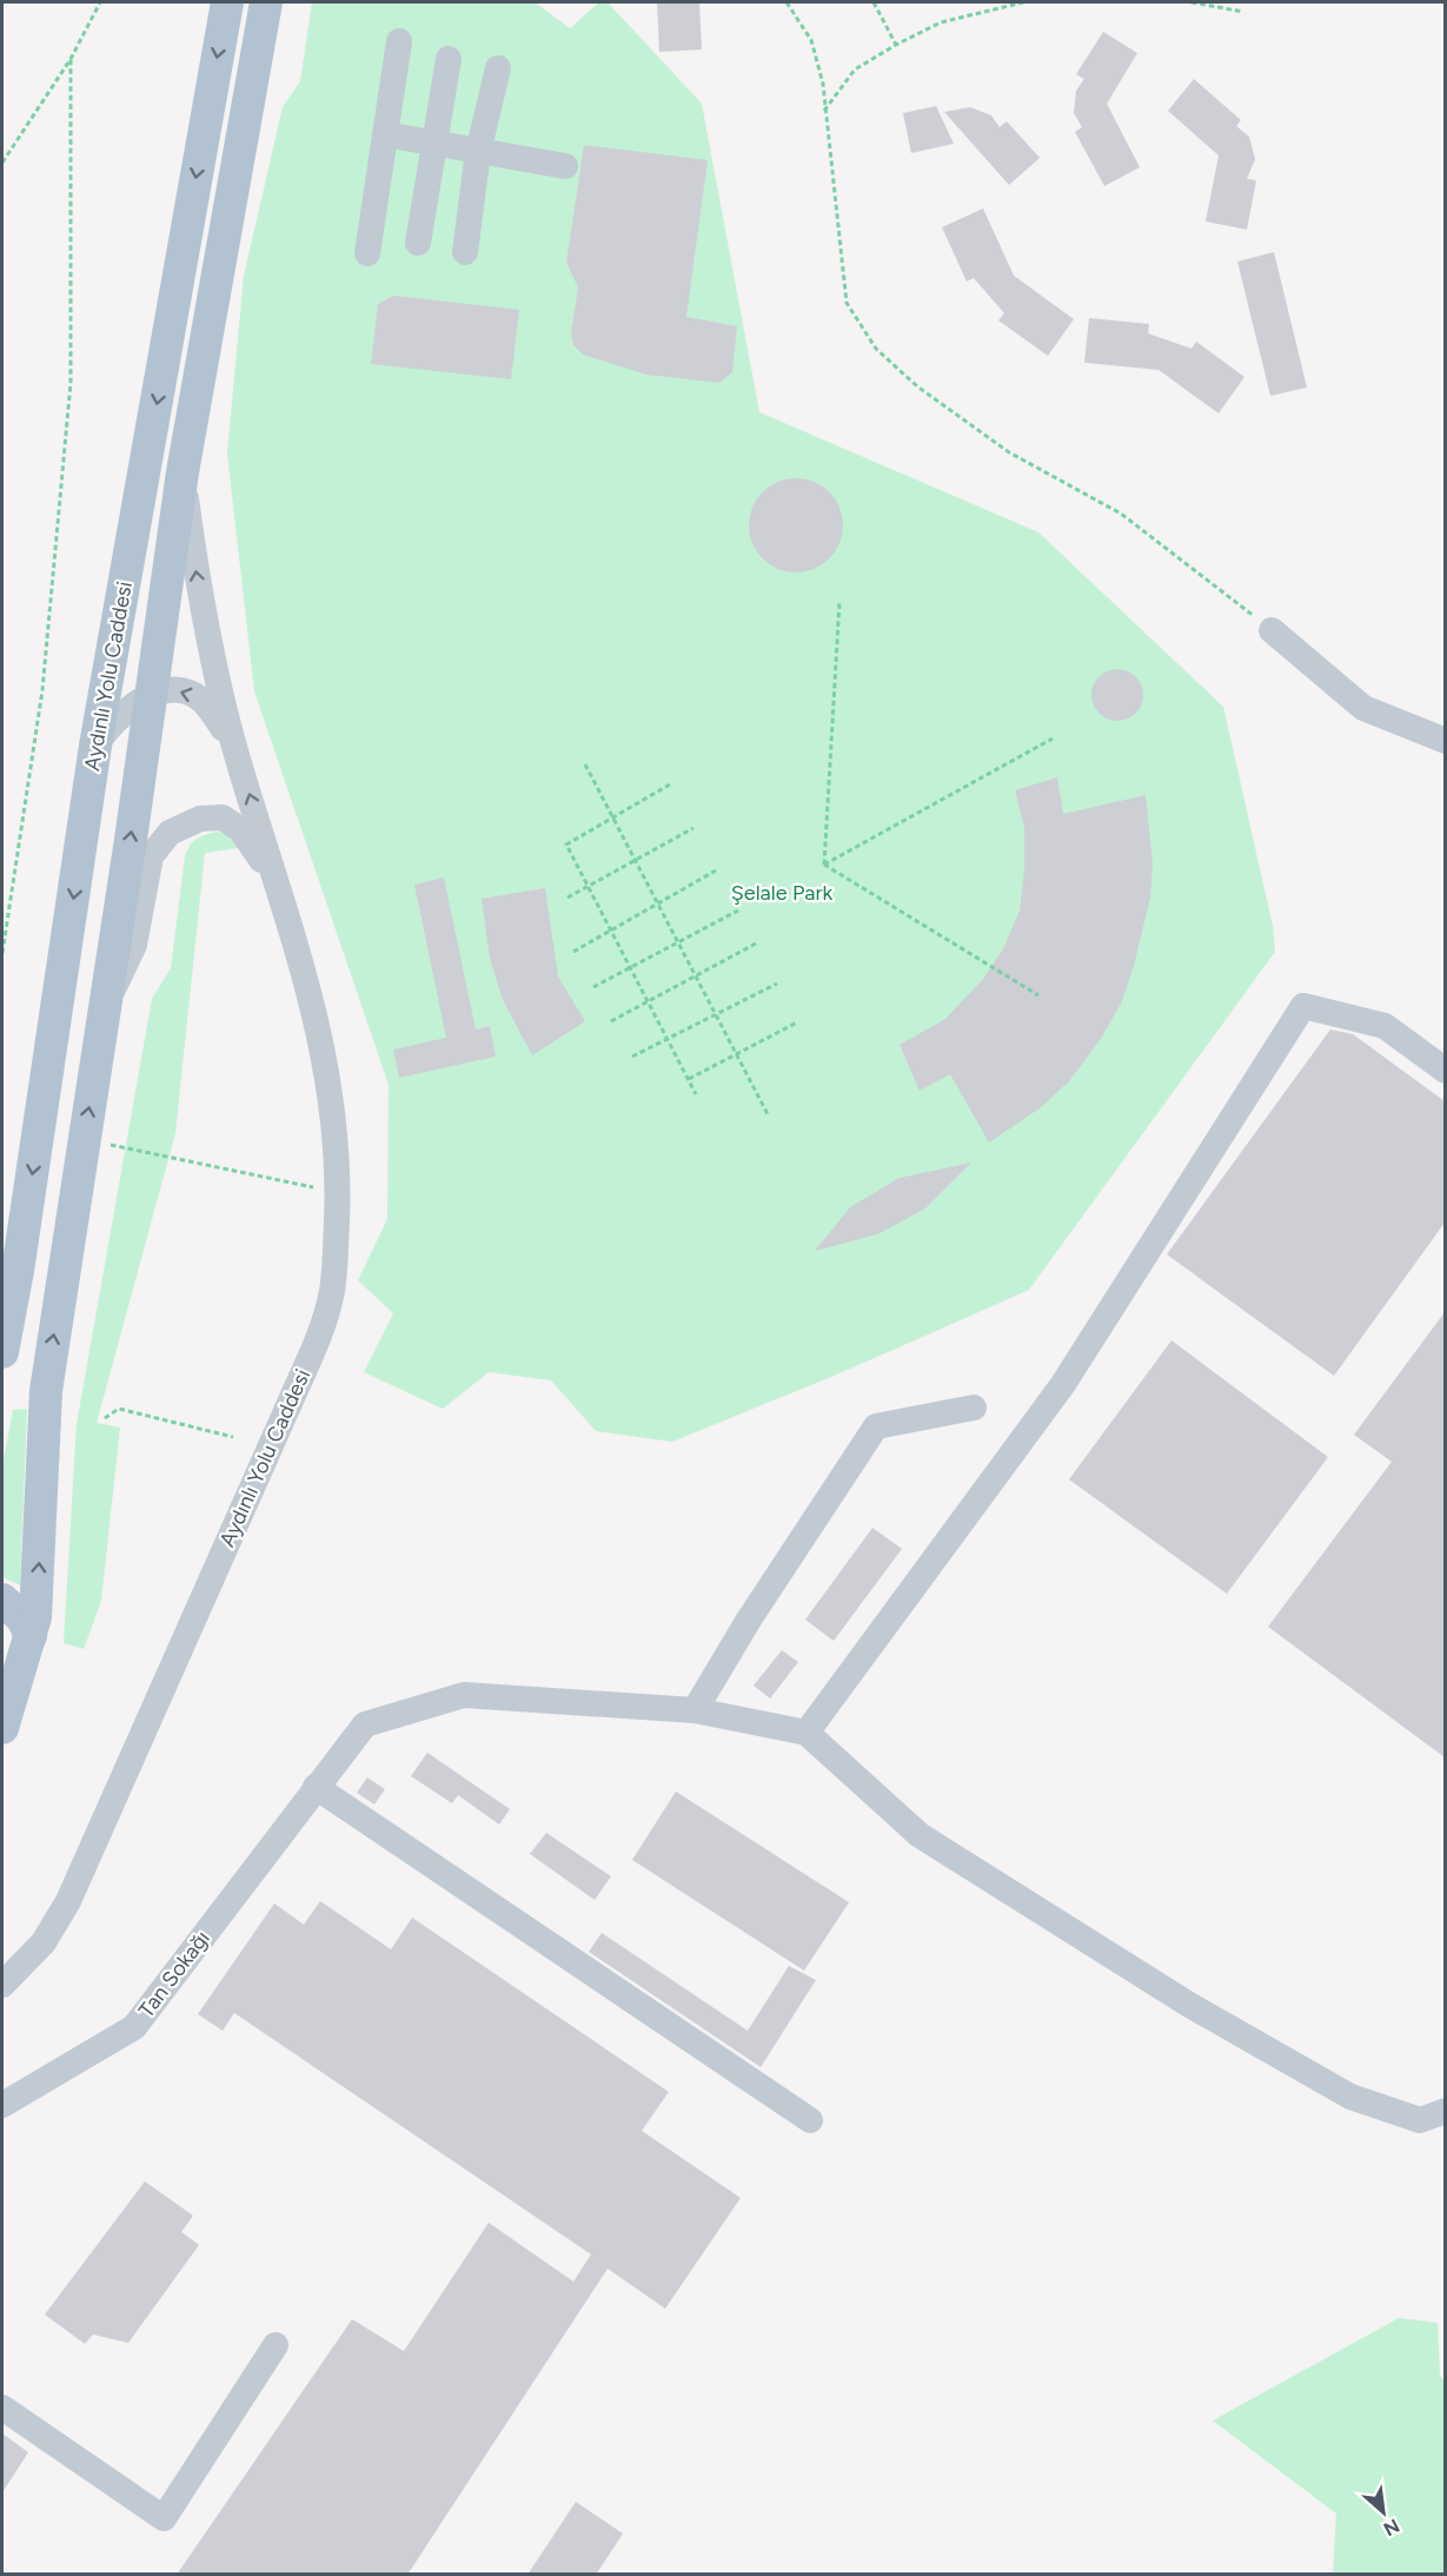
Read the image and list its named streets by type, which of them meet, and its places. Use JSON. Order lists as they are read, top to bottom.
{
  "streets": {
    "main road": ["Aydınlı Yolu Caddesi"],
    "street": ["Tan Sokağı"]
  },
  "parks": ["Şelale Park"],
  "north": "bottom right"
}
